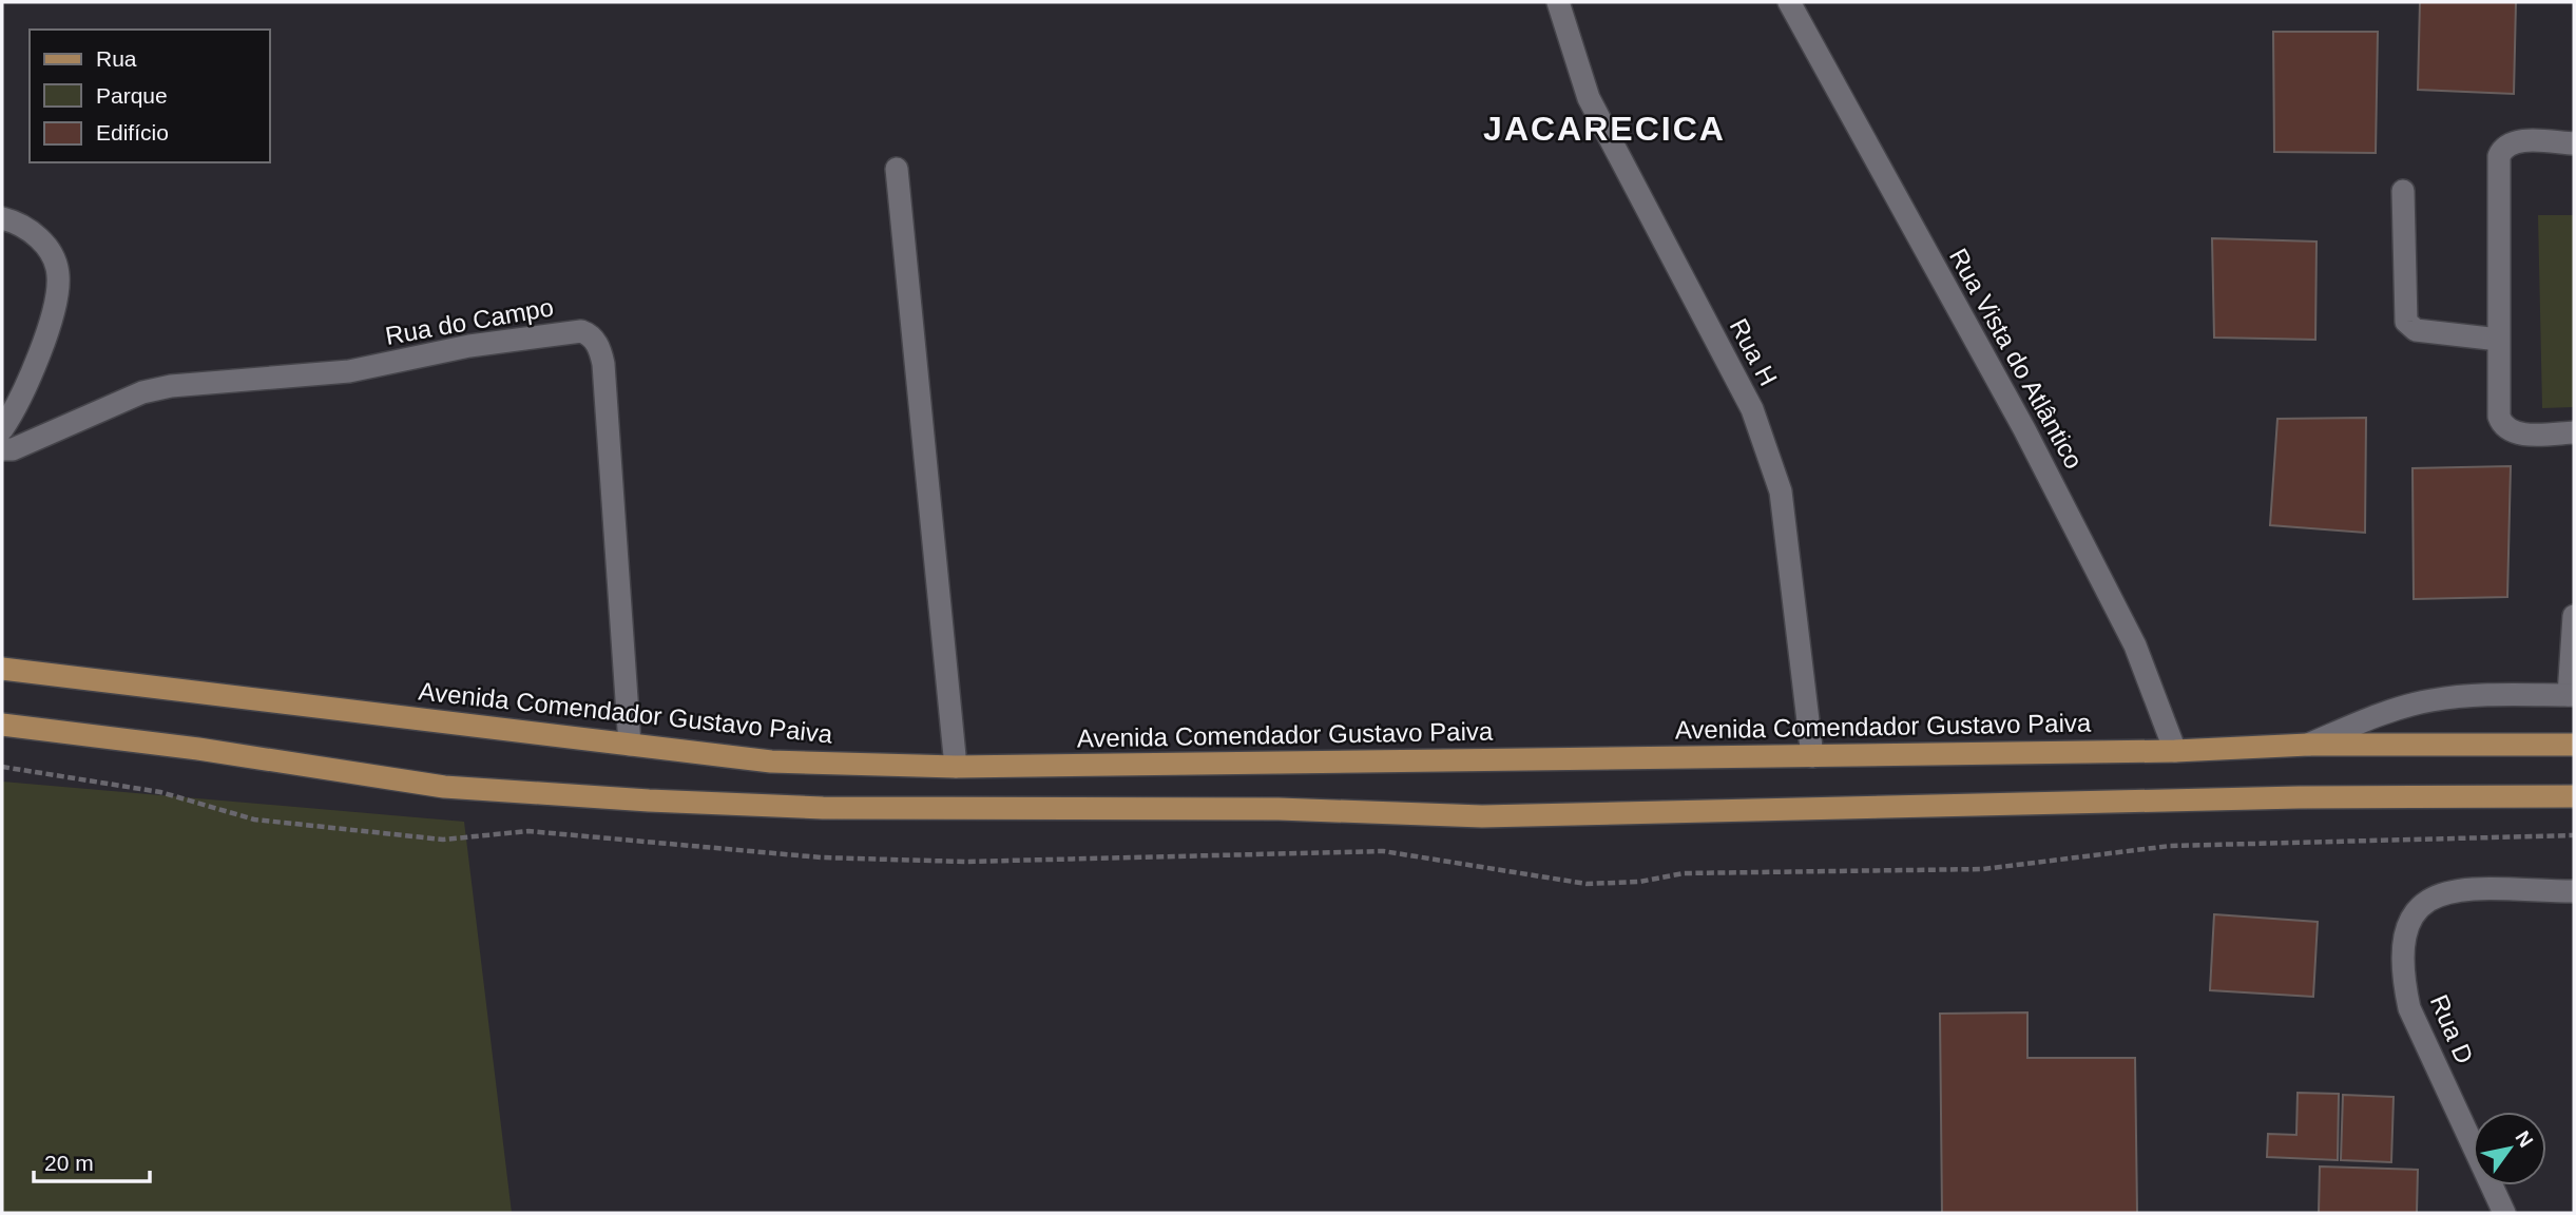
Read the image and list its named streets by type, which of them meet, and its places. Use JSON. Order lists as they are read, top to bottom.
{
  "streets": {
    "main road": ["Avenida Comendador Gustavo Paiva"],
    "street": [
      "Rua do Campo",
      "Rua H",
      "Rua Vista do Atlântico",
      "Rua D"
    ]
  },
  "crossings": [
    ["Rua do Campo", "Avenida Comendador Gustavo Paiva"],
    ["Rua H", "Avenida Comendador Gustavo Paiva"],
    ["Rua Vista do Atlântico", "Avenida Comendador Gustavo Paiva"]
  ],
  "districts": ["JACARECICA"],
  "legend": ["Rua", "Parque", "Edifício"],
  "scale_bar": "20 m",
  "north": "top right"
}
